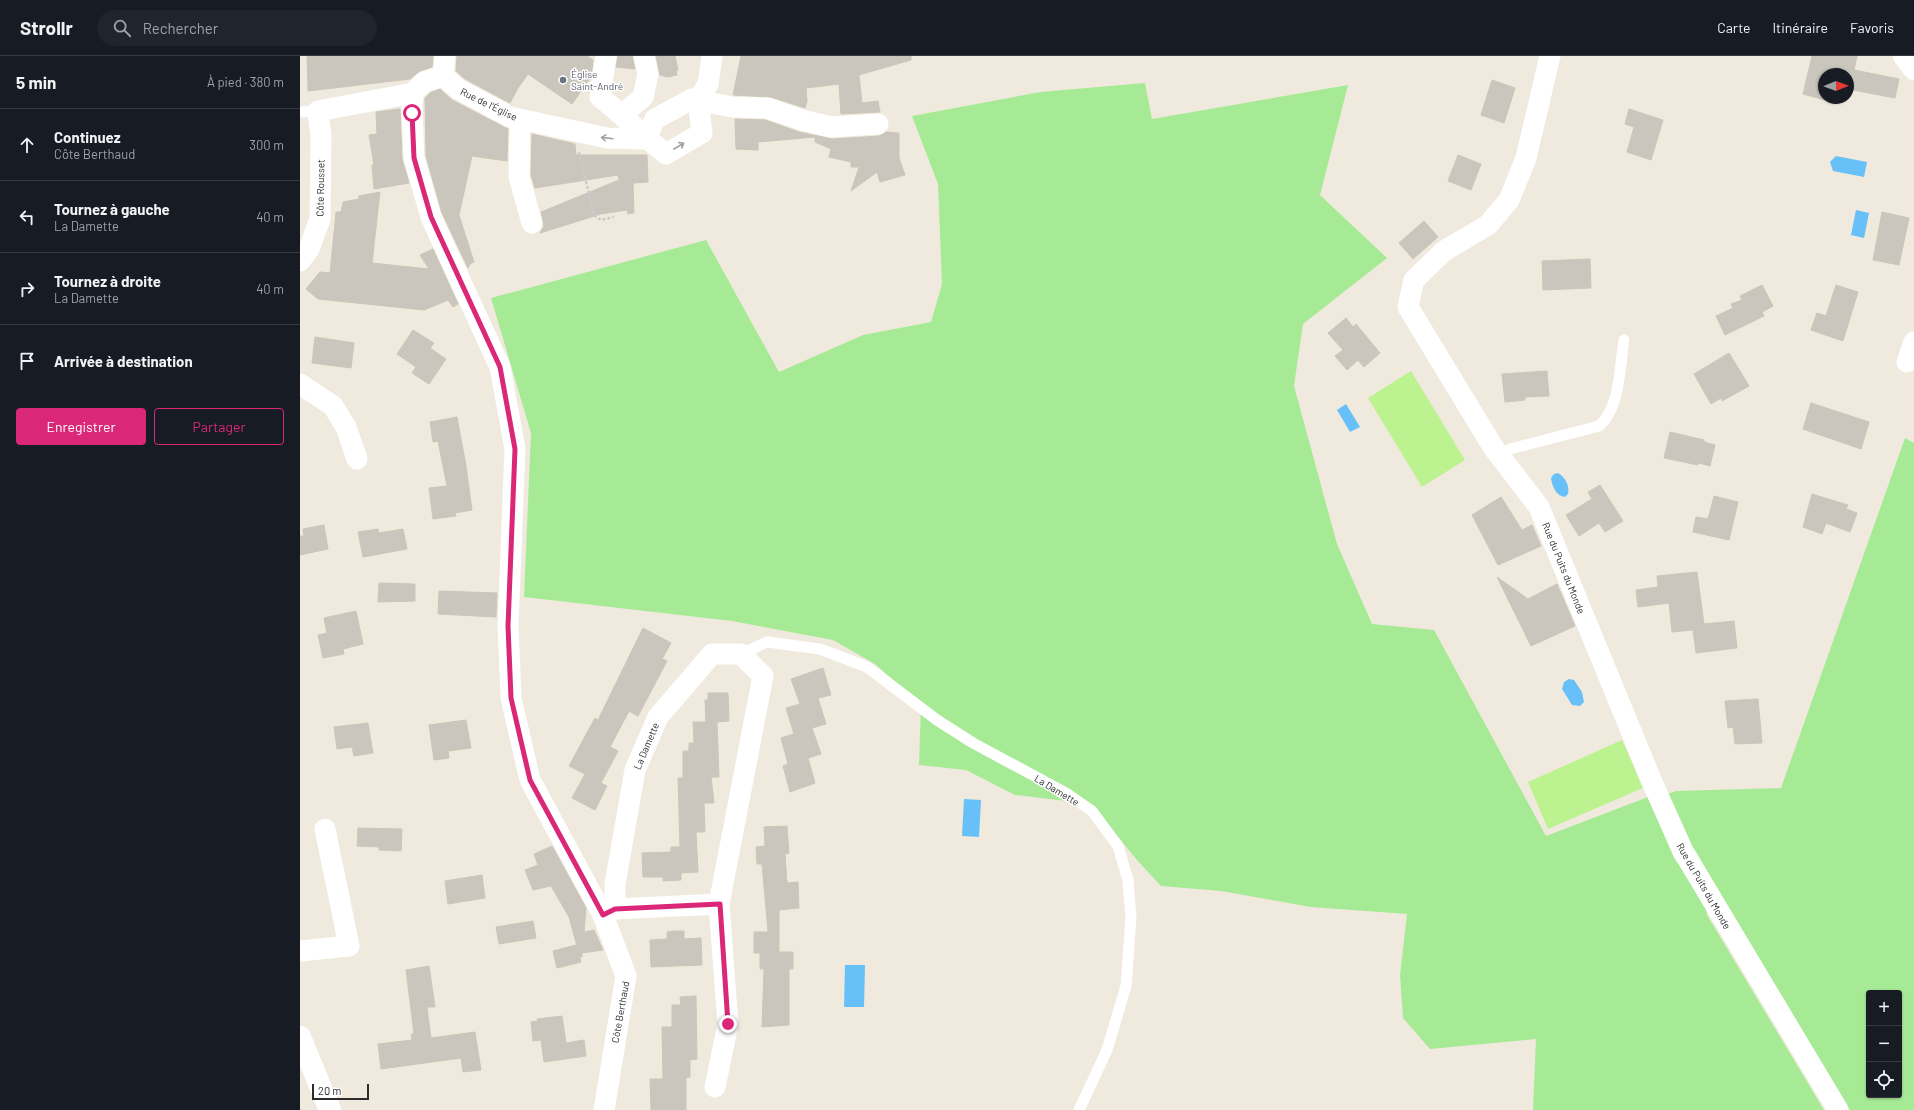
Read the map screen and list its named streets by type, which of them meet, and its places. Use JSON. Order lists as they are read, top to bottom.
{
  "streets": {
    "street": [
      "Rue de l'Église",
      "Côte Rousset",
      "Rue du Puits du Monde",
      "La Damette",
      "Côte Berthaud"
    ]
  },
  "crossings": [
    ["Rue de l'Église", "Côte Rousset"],
    ["Rue de l'Église", "Côte Berthaud"],
    ["La Damette", "Côte Berthaud"]
  ],
  "places": ["Église Saint-André"],
  "scale_bar": "20 m",
  "north": "right",
  "page": {
    "header": "Strollr",
    "search": "Rechercher",
    "nav": ["Carte", "Itinéraire", "Favoris"],
    "heading": ["5 min", "À pied · 380 m"],
    "list": [
      ["Continuez", "Côte Berthaud", "300 m"],
      ["Tournez à gauche", "La Damette", "40 m"],
      ["Tournez à droite", "La Damette", "40 m"],
      "Arrivée à destination"
    ],
    "buttons": ["Enregistrer", "Partager"],
    "map_buttons": ["+", "−"],
    "scale": "20 m"
  }
}
